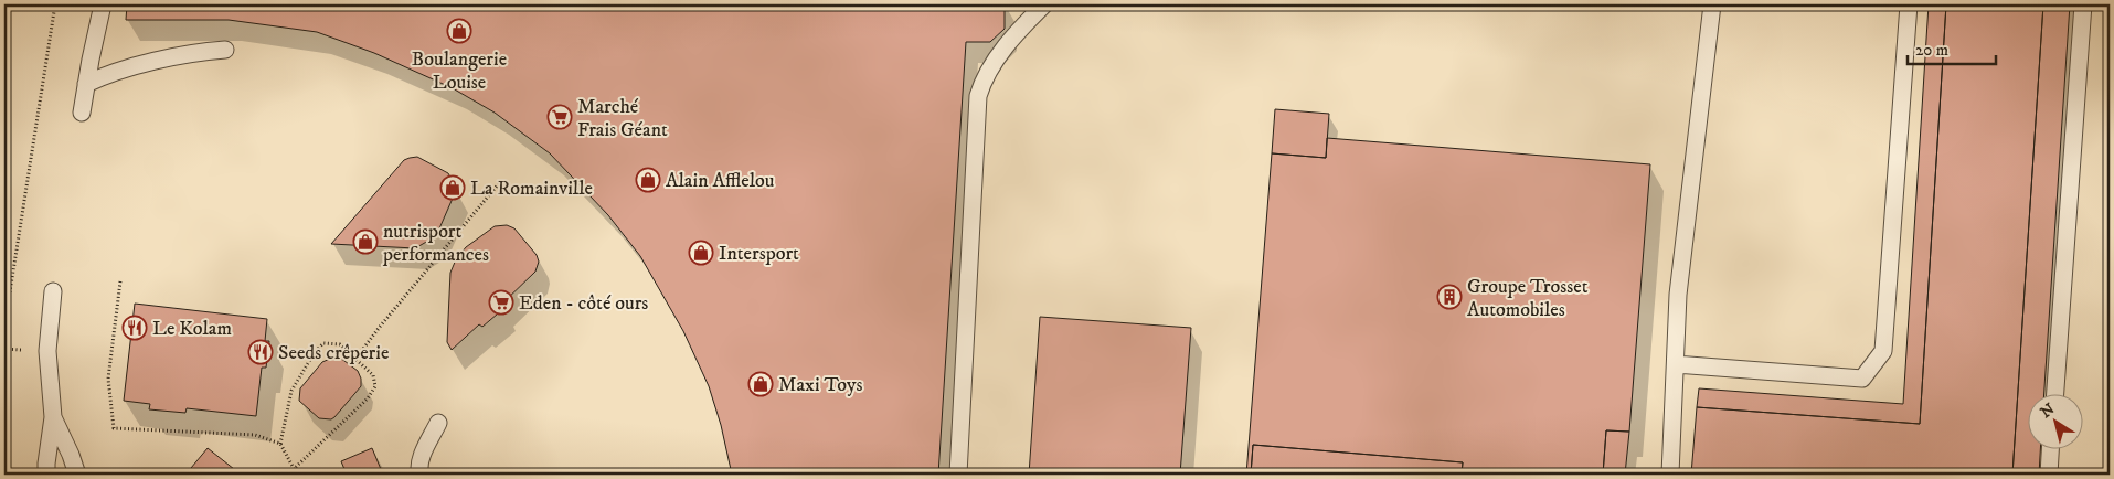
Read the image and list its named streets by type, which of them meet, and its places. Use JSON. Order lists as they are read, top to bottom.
{
  "places": {
    "shop": [
      "Boulangerie Louise",
      "Alain Afflelou",
      "La Romainville",
      "nutrisport performances",
      "Intersport",
      "Maxi Toys"
    ],
    "supermarket": ["Marché Frais Géant", "Eden - côté ours"],
    "building": ["Groupe Trosset Automobiles"],
    "restaurant": ["Le Kolam", "Seeds crêperie"]
  },
  "scale_bar": "20 m",
  "north": "top left"
}
